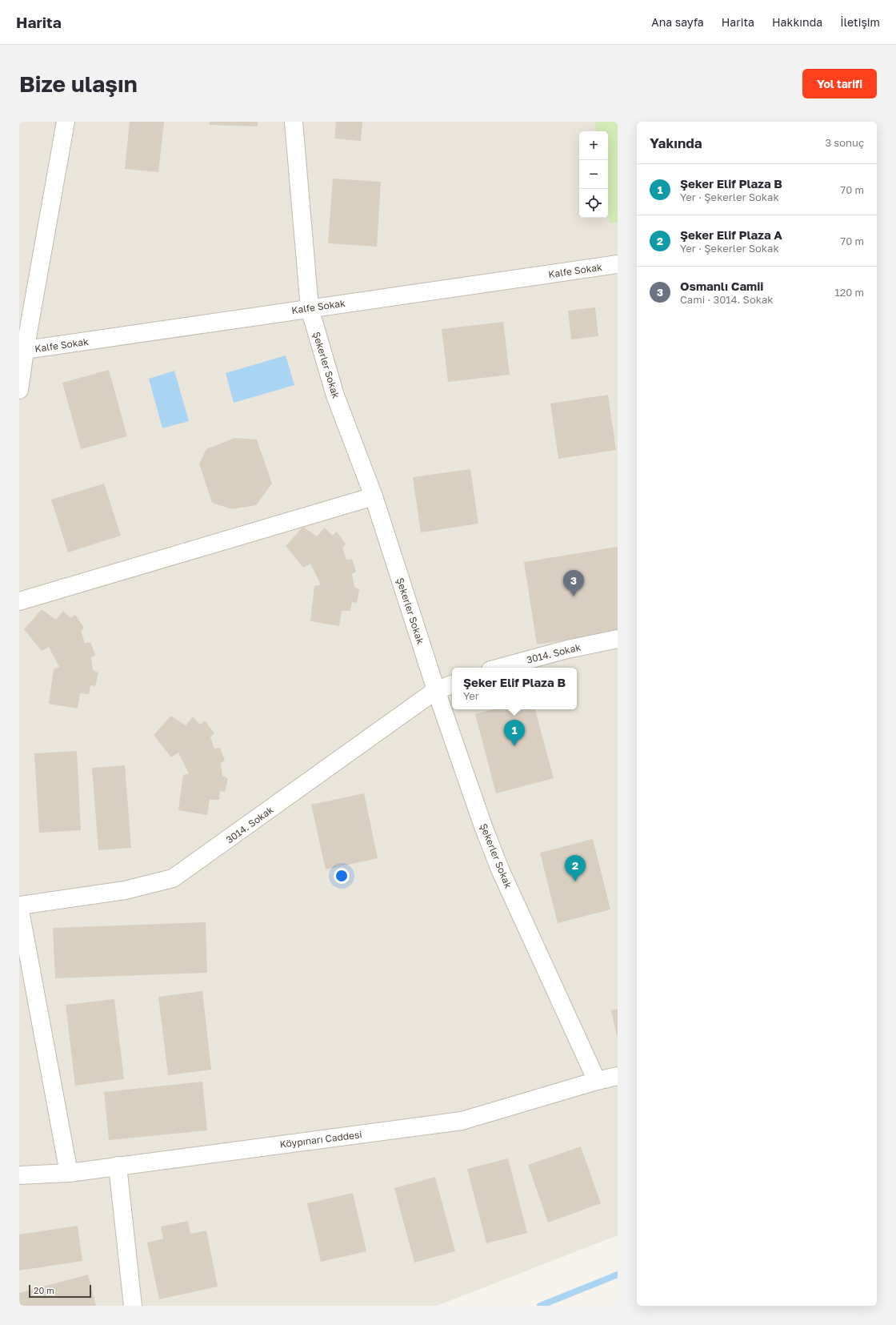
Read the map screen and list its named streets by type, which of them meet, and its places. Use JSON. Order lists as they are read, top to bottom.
{
  "streets": {
    "street": [
      "Kalfe Sokak",
      "Şekerler Sokak",
      "3014. Sokak",
      "Köypınarı Caddesi"
    ]
  },
  "crossings": [
    ["Kalfe Sokak", "Şekerler Sokak"],
    ["Şekerler Sokak", "3014. Sokak"],
    ["Şekerler Sokak", "Köypınarı Caddesi"]
  ],
  "scale_bar": "20 m",
  "page": {
    "header": "Harita",
    "nav": [
      "Ana sayfa",
      "Harita",
      "Hakkında",
      "İletişim"
    ],
    "buttons": "Yol tarifi",
    "title": "Bize ulaşın",
    "heading": ["Yakında", "3 sonuç"],
    "map_buttons": ["+", "−"],
    "list": [
      {
        "mark": "1",
        "name": "Şeker Elif Plaza B",
        "note": "Yer · Şekerler Sokak",
        "value": "70 m"
      },
      {
        "mark": "2",
        "name": "Şeker Elif Plaza A",
        "note": "Yer · Şekerler Sokak",
        "value": "70 m"
      },
      {
        "mark": "3",
        "name": "Osmanlı Camii",
        "note": "Cami · 3014. Sokak",
        "value": "120 m"
      }
    ],
    "pins": ["3", "1", "2"],
    "popup": ["Şeker Elif Plaza B", "Yer"],
    "scale": "20 m"
  }
}
